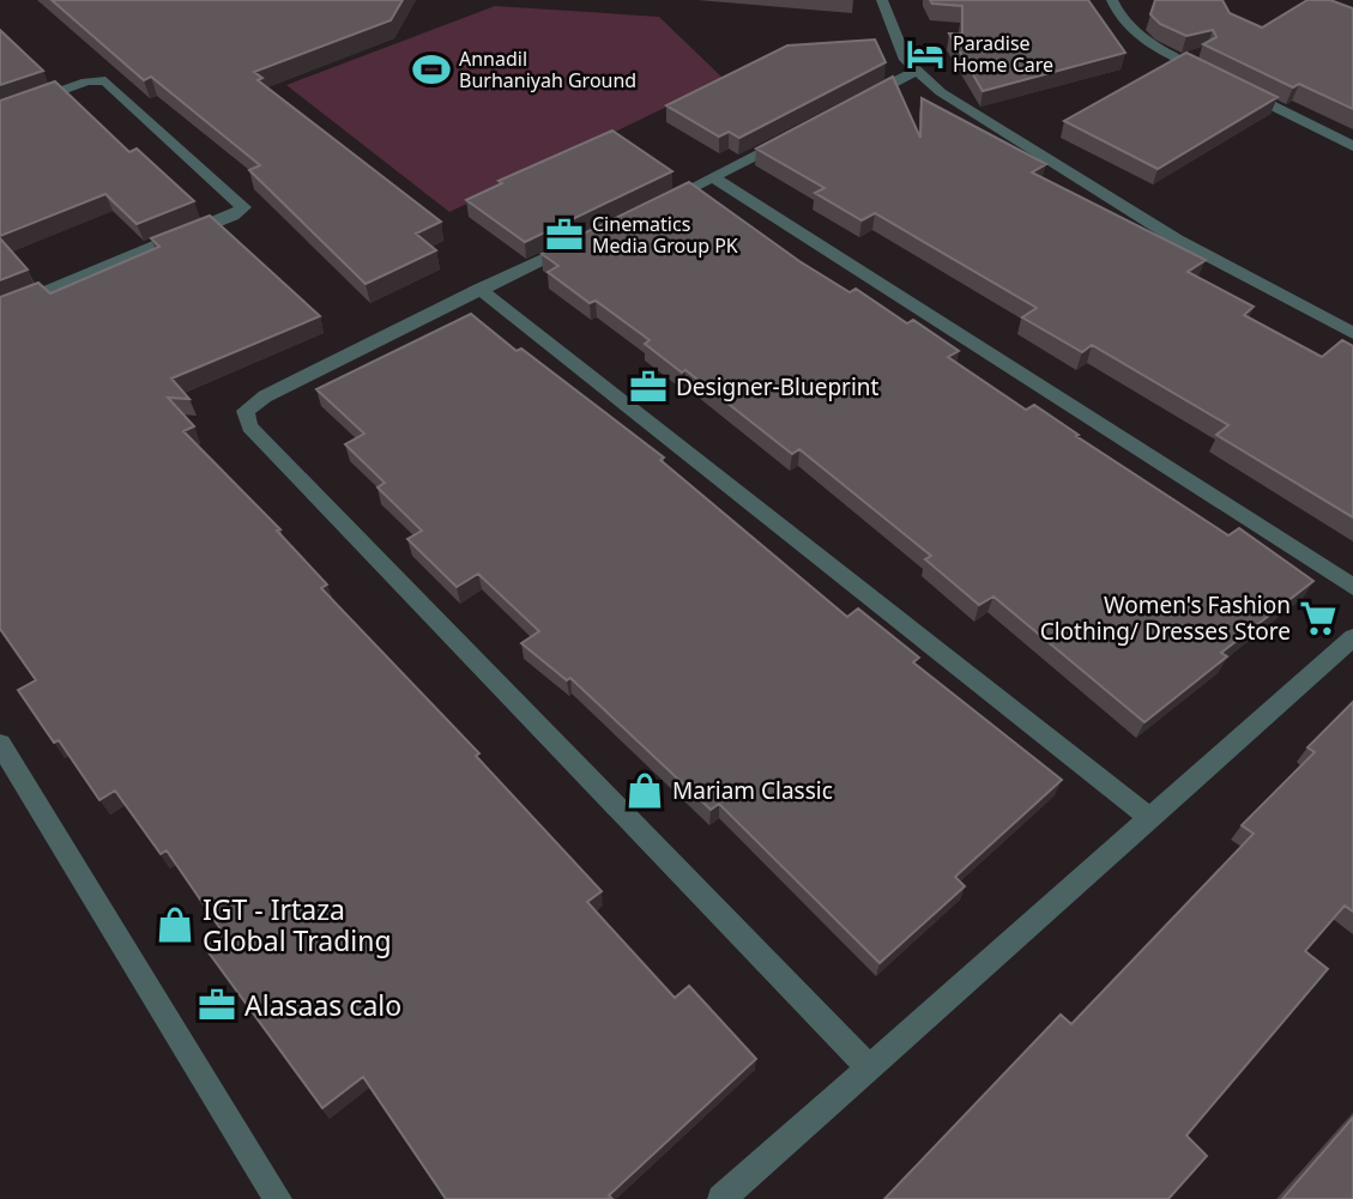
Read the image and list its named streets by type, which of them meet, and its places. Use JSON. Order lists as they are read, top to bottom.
{
  "places": {
    "hotel": ["Paradise Home Care"],
    "sports": ["Annadil Burhaniyah Ground"],
    "office": ["Cinematics Media Group PK", "Designer-Blueprint", "Alasaas calo"],
    "supermarket": ["Women's Fashion Clothing/ Dresses Store"],
    "shop": ["Mariam Classic", "IGT - Irtaza Global Trading"]
  }
}
